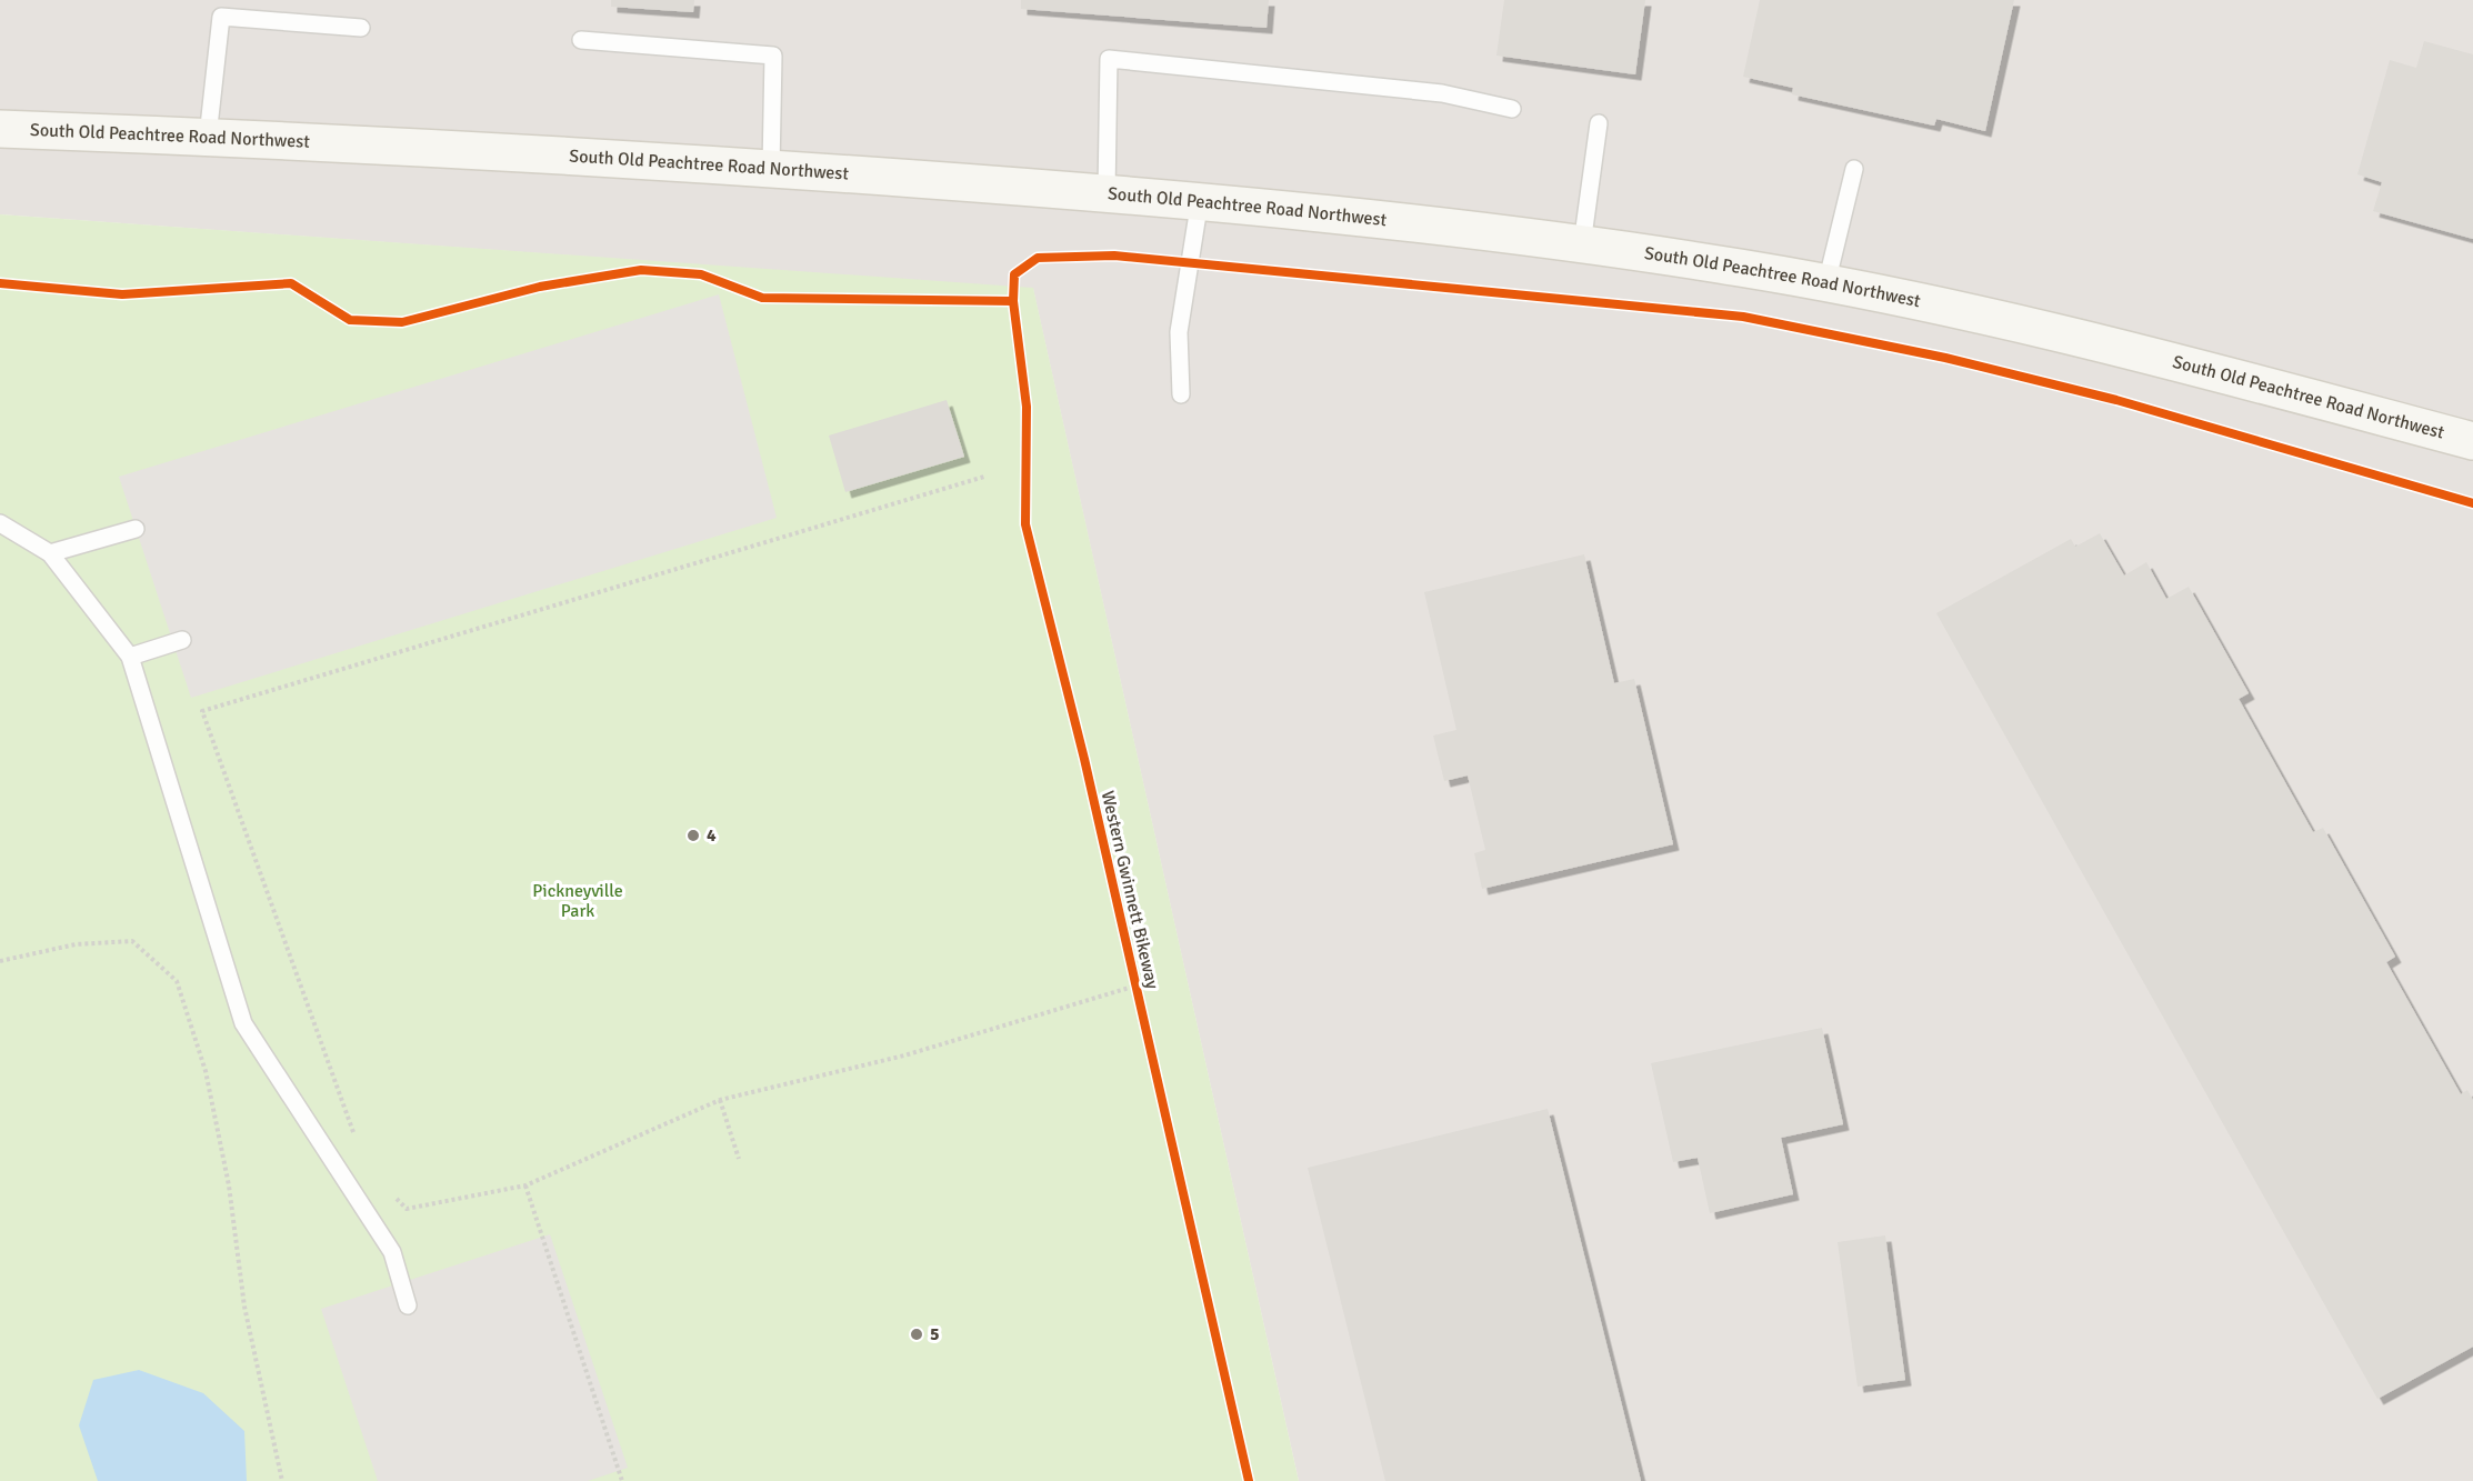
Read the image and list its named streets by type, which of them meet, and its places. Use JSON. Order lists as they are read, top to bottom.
{
  "streets": {
    "street": ["South Old Peachtree Road Northwest"],
    "cycle path": ["Western Gwinnett Bikeway"]
  },
  "parks": ["Pickneyville Park"],
  "places": ["4", "5"]
}
